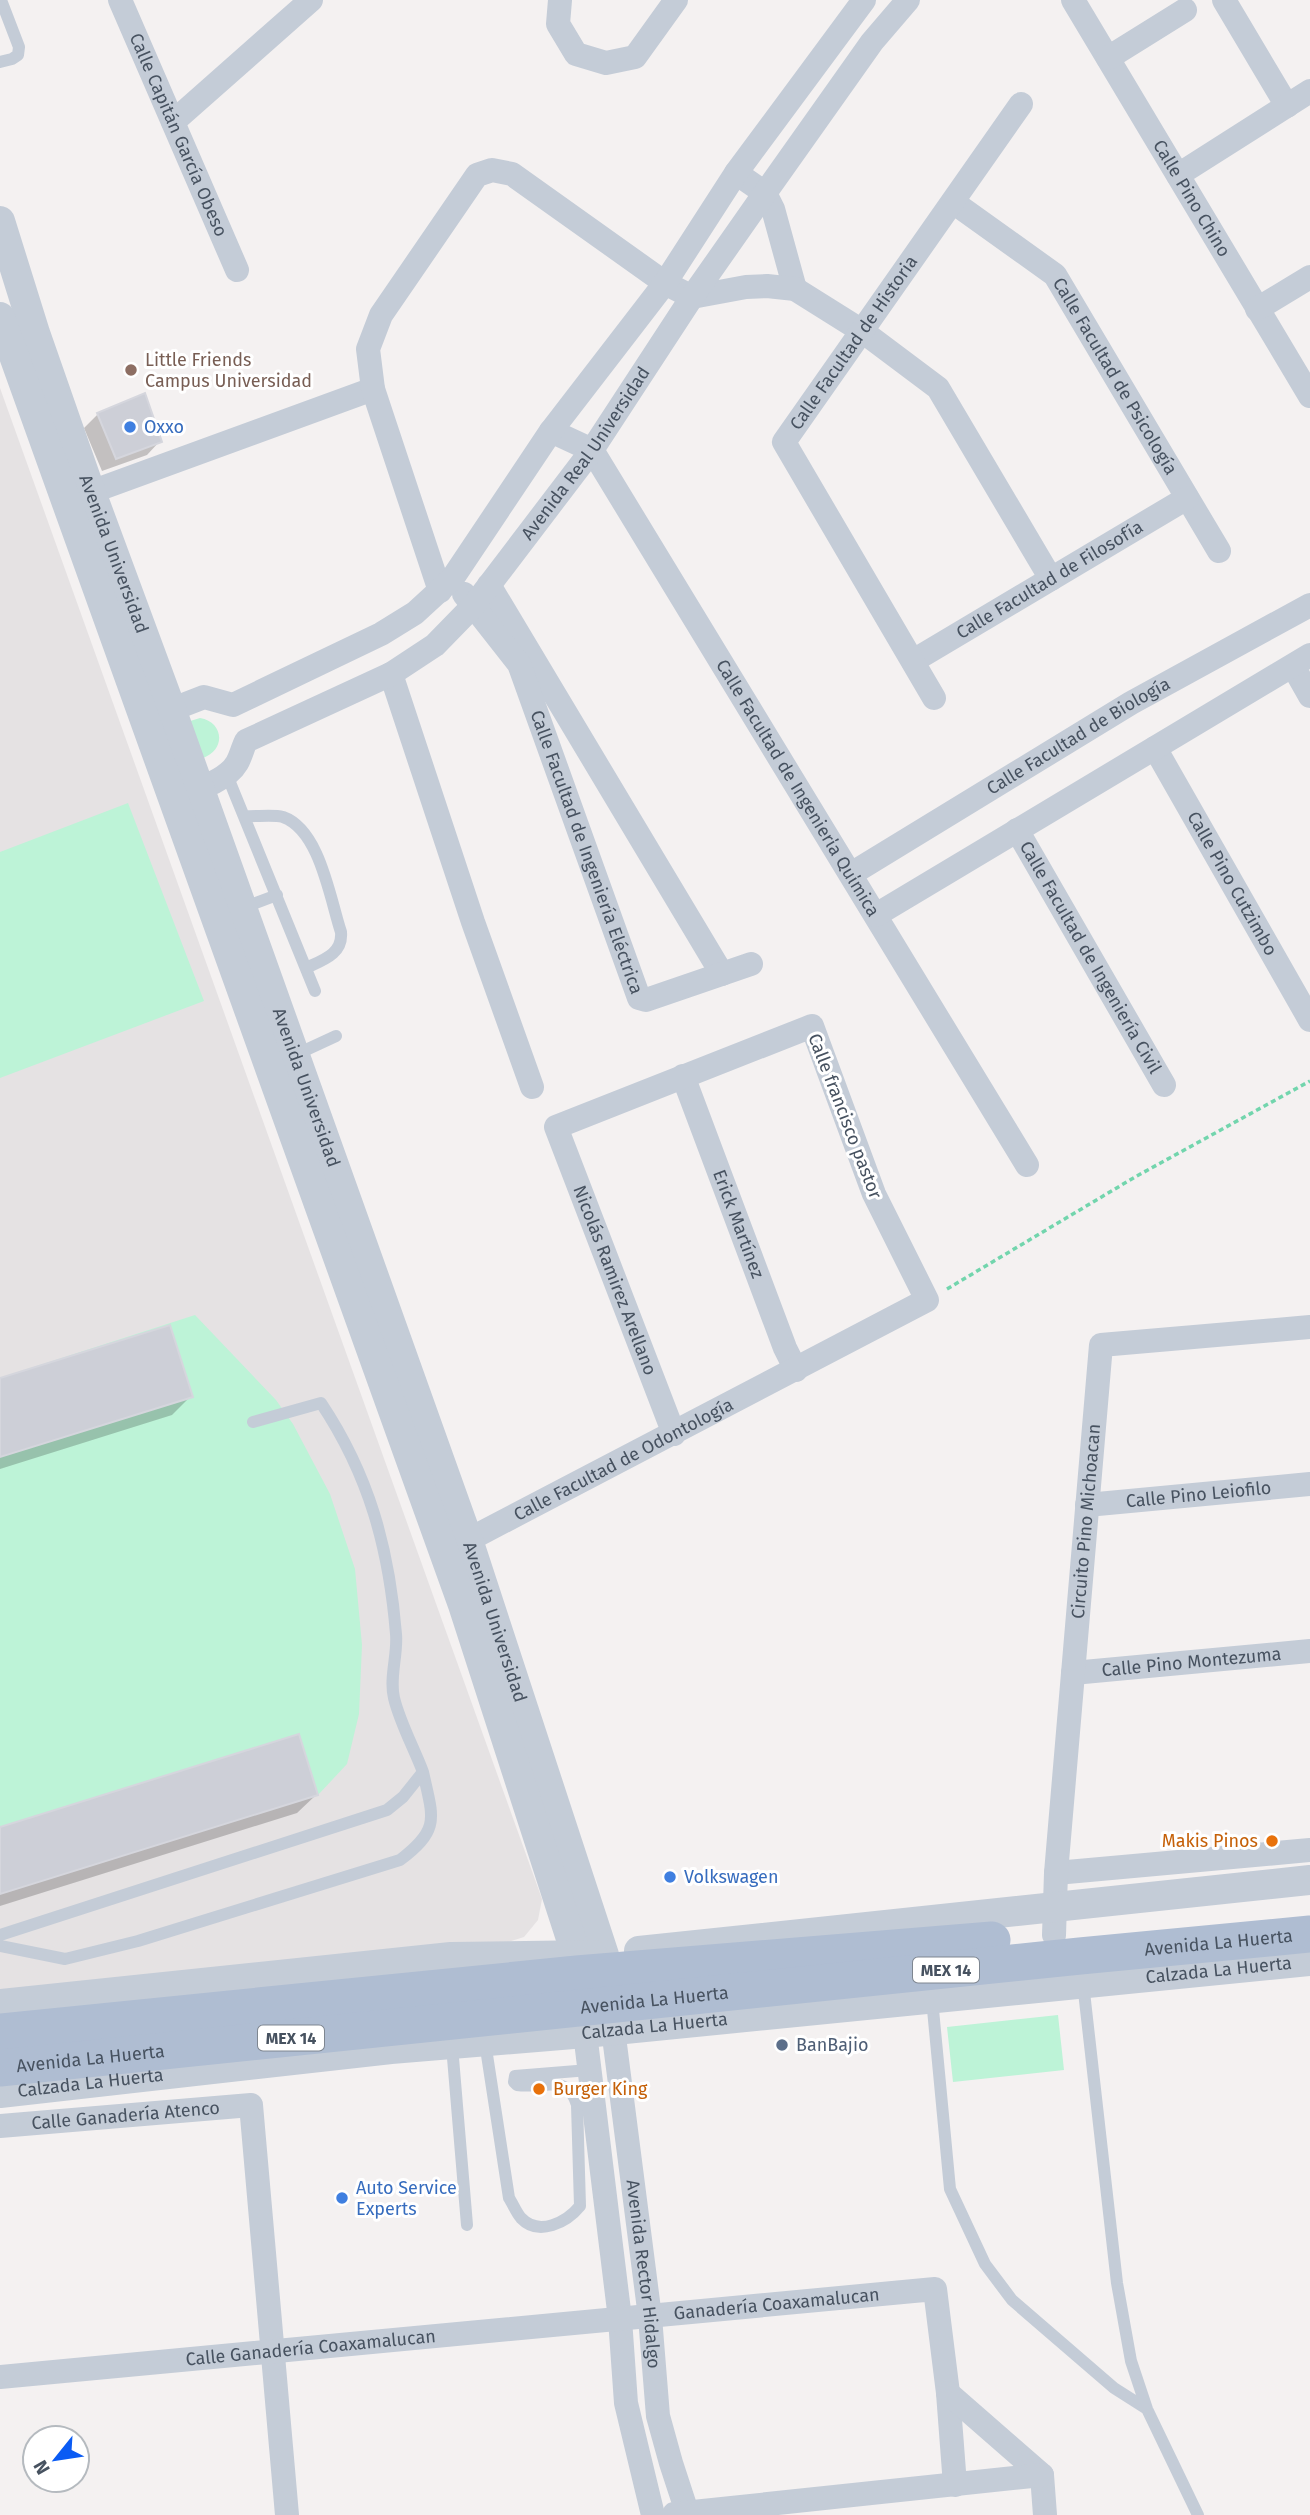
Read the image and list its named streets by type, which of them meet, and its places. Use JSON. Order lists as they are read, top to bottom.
{
  "streets": {
    "main road": ["Avenida La Huerta", "MEX 14"],
    "street": [
      "Calle Capitán García Obeso",
      "Calle Pino Chino",
      "Calle Facultad de Historia",
      "Calle Facultad de Psicología",
      "Avenida Real Universidad",
      "Avenida Universidad",
      "Calle Facultad de Filosofía",
      "Calle Facultad de Biología",
      "Calle Facultad de Ingenierίa Quίmica",
      "Calle Facultad de Ingeniería Eléctrica",
      "Calle Pino Cutzimbo",
      "Calle Facultad de Ingeniería Civil",
      "Calle francisco pastor",
      "Erick Martínez",
      "Nicolás Ramirez Arellano",
      "Calle Facultad de Odontología",
      "Calle Pino Leiofilo",
      "Circuito Pino Michoacan",
      "Calle Pino Montezuma",
      "Calzada La Huerta",
      "Calle Ganadería Atenco",
      "Avenida Rector Hidalgo",
      "Ganadería Coaxamalucan",
      "Calle Ganadería Coaxamalucan"
    ]
  },
  "crossings": [
    ["Calle Facultad de Historia", "Calle Facultad de Psicología"],
    ["Calle Facultad de Historia", "Calle Facultad de Filosofía"],
    ["Calle Facultad de Psicología", "Calle Facultad de Filosofía"],
    ["Avenida Real Universidad", "Avenida Universidad"],
    ["Avenida Real Universidad", "Calle Facultad de Ingenierίa Quίmica"],
    ["Avenida Real Universidad", "Calle Facultad de Ingeniería Eléctrica"],
    ["Avenida Universidad", "Calle Facultad de Odontología"],
    ["Avenida Universidad", "Avenida La Huerta"],
    ["Avenida Universidad", "Calzada La Huerta"],
    ["Avenida Universidad", "Avenida Rector Hidalgo"],
    ["Calle Facultad de Biología", "Calle Facultad de Ingenierίa Quίmica"],
    ["Calle francisco pastor", "Erick Martínez"],
    ["Calle francisco pastor", "Nicolás Ramirez Arellano"],
    ["Calle francisco pastor", "Calle Facultad de Odontología"],
    ["Erick Martínez", "Calle Facultad de Odontología"],
    ["Nicolás Ramirez Arellano", "Calle Facultad de Odontología"],
    ["Calle Pino Leiofilo", "Circuito Pino Michoacan"],
    ["Circuito Pino Michoacan", "Calle Pino Montezuma"],
    ["Circuito Pino Michoacan", "Avenida La Huerta"],
    ["Circuito Pino Michoacan", "Calzada La Huerta"],
    ["Avenida La Huerta", "Calzada La Huerta"],
    ["Avenida La Huerta", "Avenida Rector Hidalgo"],
    ["Calzada La Huerta", "Avenida Rector Hidalgo"],
    ["Calle Ganadería Atenco", "Calle Ganadería Coaxamalucan"],
    ["Avenida Rector Hidalgo", "Ganadería Coaxamalucan"],
    ["Avenida Rector Hidalgo", "Calle Ganadería Coaxamalucan"],
    ["Ganadería Coaxamalucan", "Calle Ganadería Coaxamalucan"]
  ],
  "places": [
    "Little Friends Campus Universidad",
    "Oxxo",
    "Makis Pinos",
    "Volkswagen",
    "BanBajio",
    "Burger King",
    "Auto Service Experts"
  ],
  "north": "bottom left"
}
